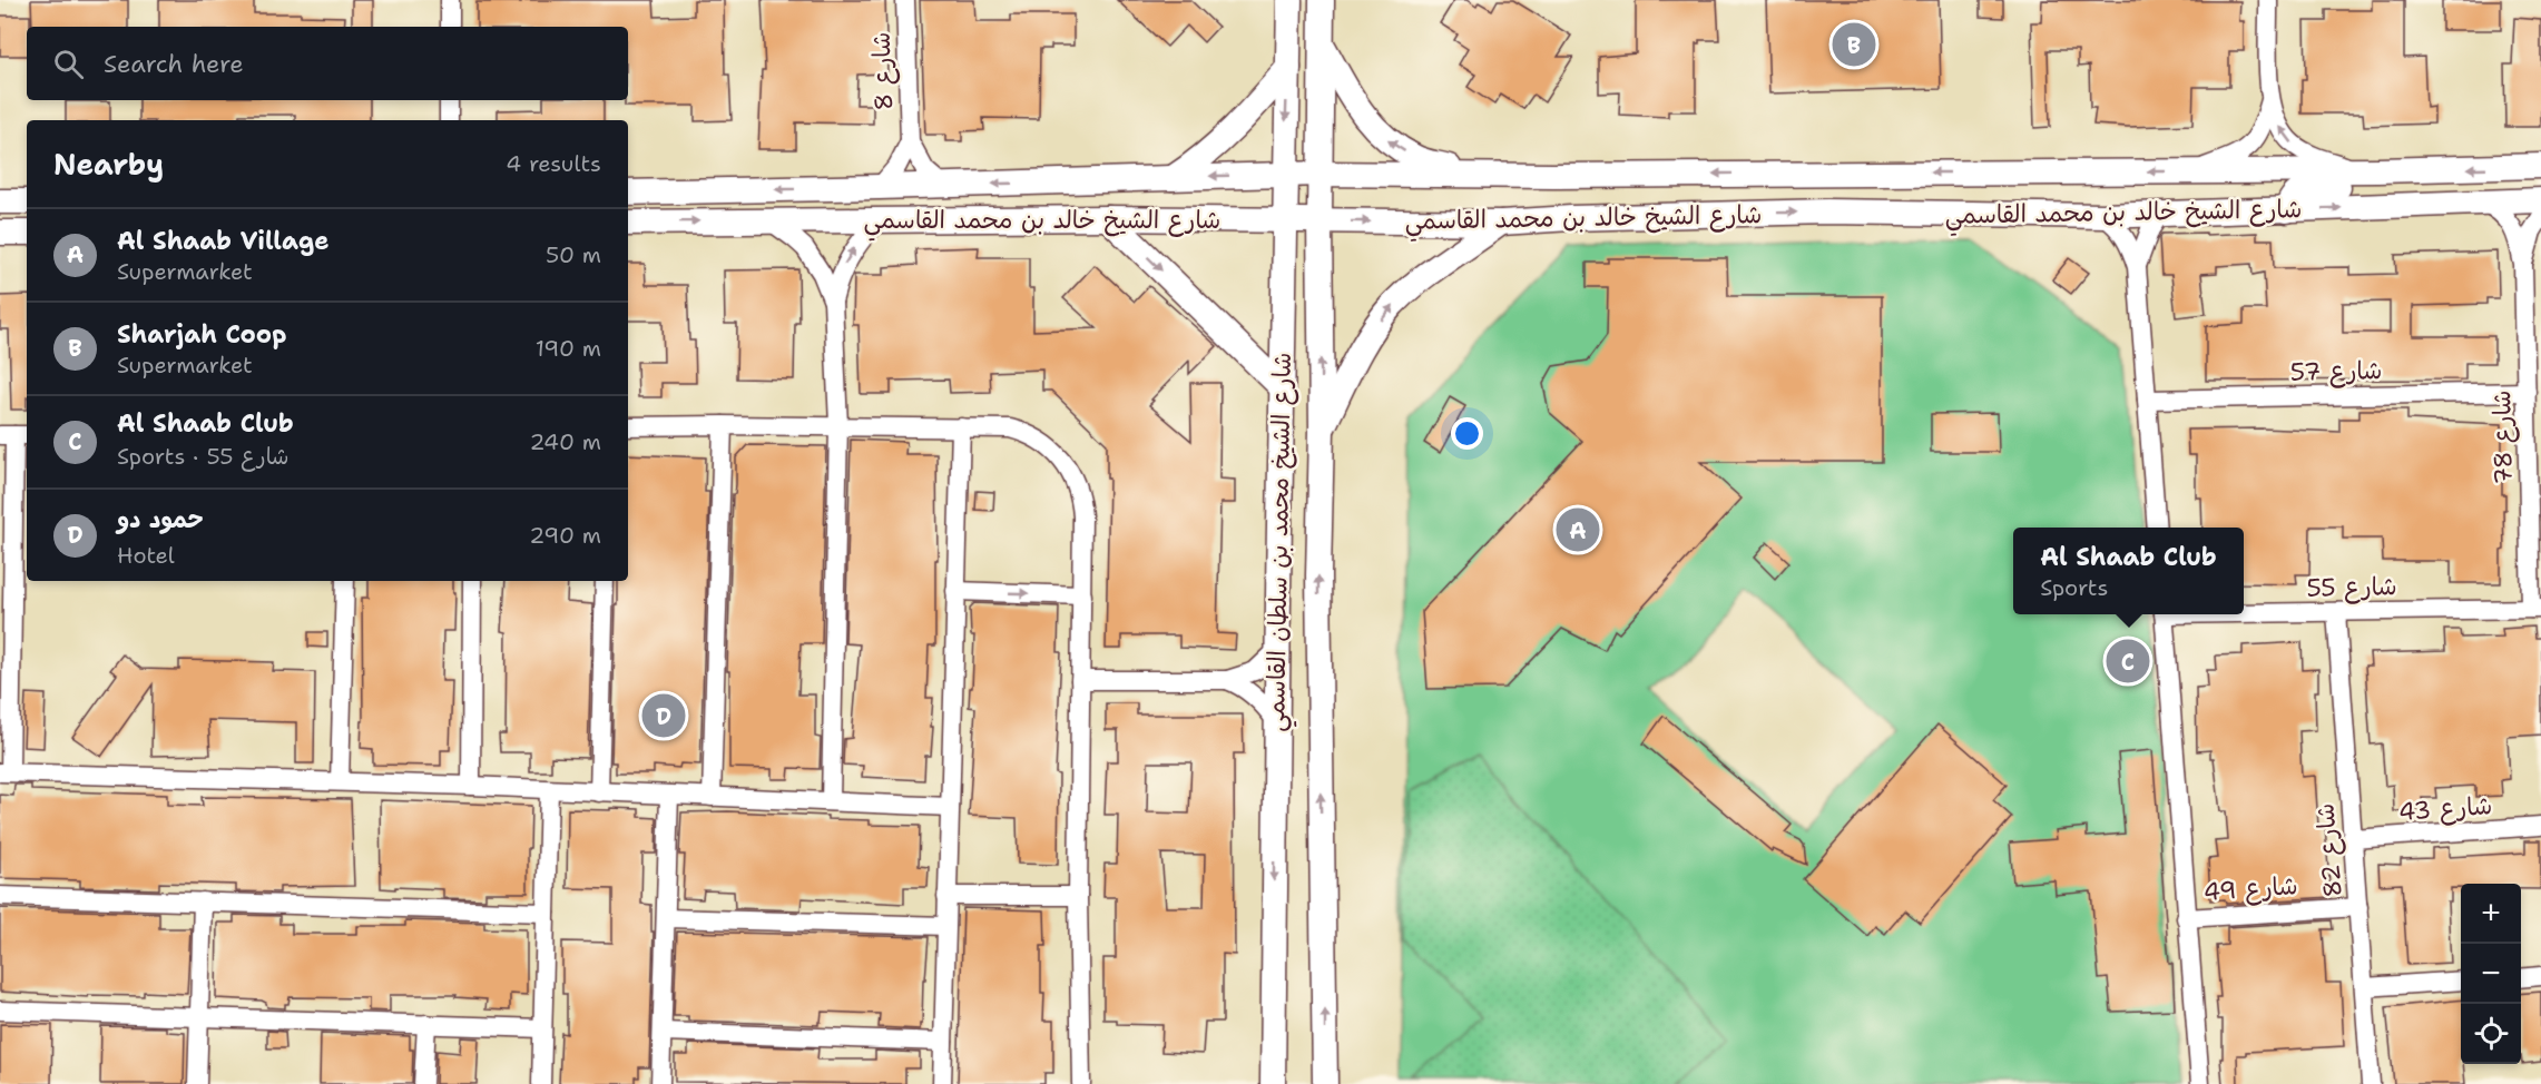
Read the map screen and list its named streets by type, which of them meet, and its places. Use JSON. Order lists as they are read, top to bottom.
{
  "streets": {
    "main road": ["شارع الشيخ خالد بن محمد القاسمي", "شارع الشيخ محمد بن سلطان القاسمي"],
    "street": [
      "شارع 8",
      "شارع 57",
      "شارع 78",
      "شارع 55",
      "شارع 43",
      "شارع 82",
      "شارع 49"
    ]
  },
  "crossings": [
    ["شارع 8", "شارع الشيخ خالد بن محمد القاسمي"],
    ["شارع الشيخ خالد بن محمد القاسمي", "شارع 78"],
    ["شارع الشيخ خالد بن محمد القاسمي", "شارع الشيخ محمد بن سلطان القاسمي"],
    ["شارع 57", "شارع 78"],
    ["شارع 78", "شارع 55"],
    ["شارع 55", "شارع 82"],
    ["شارع 43", "شارع 82"],
    ["شارع 82", "شارع 49"]
  ],
  "page": {
    "pins": [
      "B",
      "A",
      "C",
      "D"
    ],
    "search": "Search here",
    "heading": ["Nearby", "4 results"],
    "list": [
      {
        "mark": "A",
        "name": "Al Shaab Village",
        "note": "Supermarket",
        "value": "50 m"
      },
      {
        "mark": "B",
        "name": "Sharjah Coop",
        "note": "Supermarket",
        "value": "190 m"
      },
      {
        "mark": "C",
        "name": "Al Shaab Club",
        "note": "Sports · شارع 55",
        "value": "240 m"
      },
      {
        "mark": "D",
        "name": "حمود دو",
        "note": "Hotel",
        "value": "290 m"
      }
    ],
    "popup": ["Al Shaab Club", "Sports"],
    "map_buttons": ["+", "−"]
  }
}
